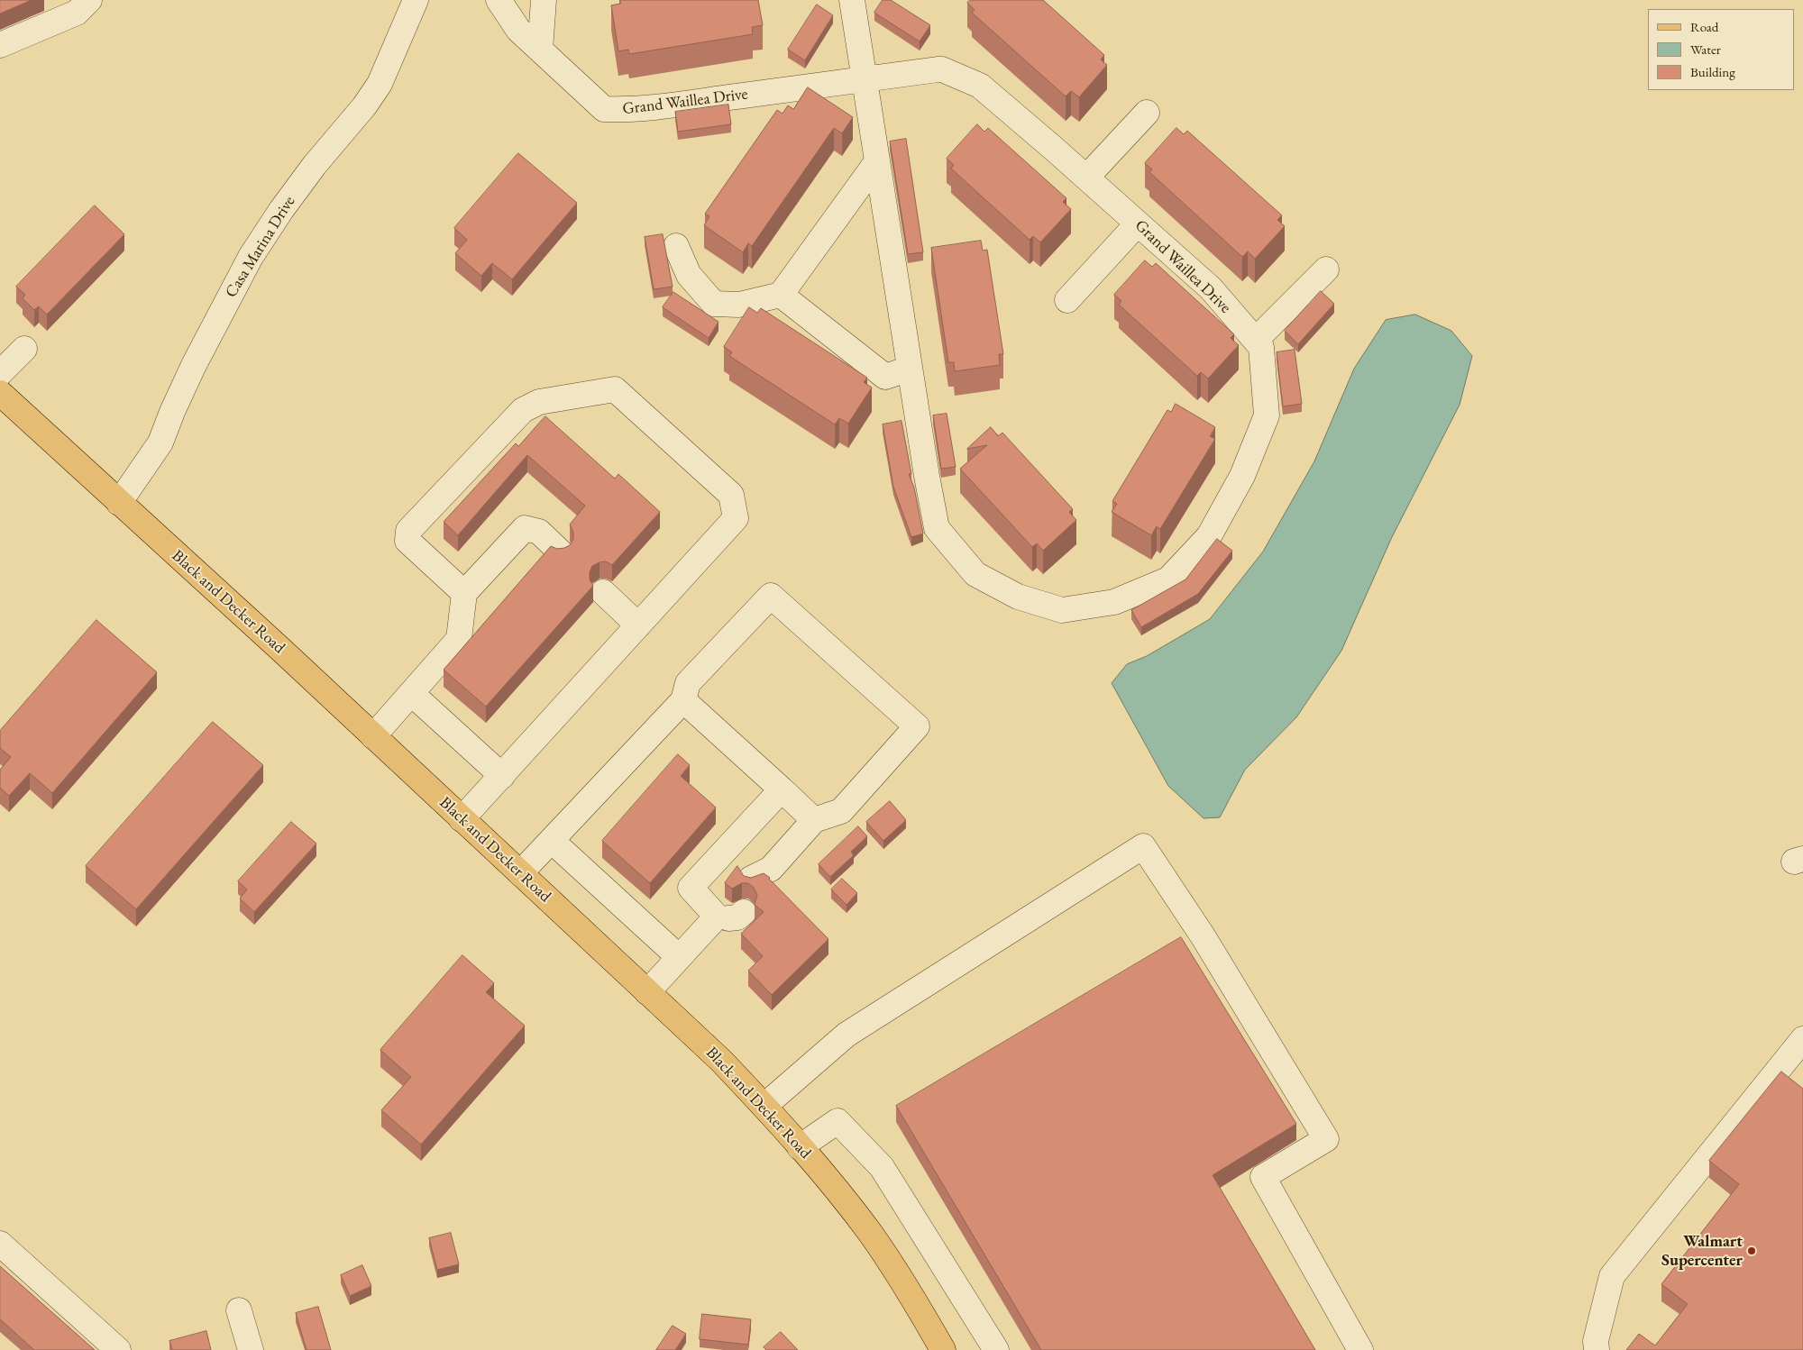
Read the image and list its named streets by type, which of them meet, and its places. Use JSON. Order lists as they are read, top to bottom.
{
  "streets": {
    "main road": ["Black and Decker Road"],
    "street": ["Grand Waillea Drive", "Casa Marina Drive"]
  },
  "crossings": [
    ["Casa Marina Drive", "Black and Decker Road"]
  ],
  "places": ["Walmart Supercenter"],
  "legend": ["Road", "Water", "Building"]
}
